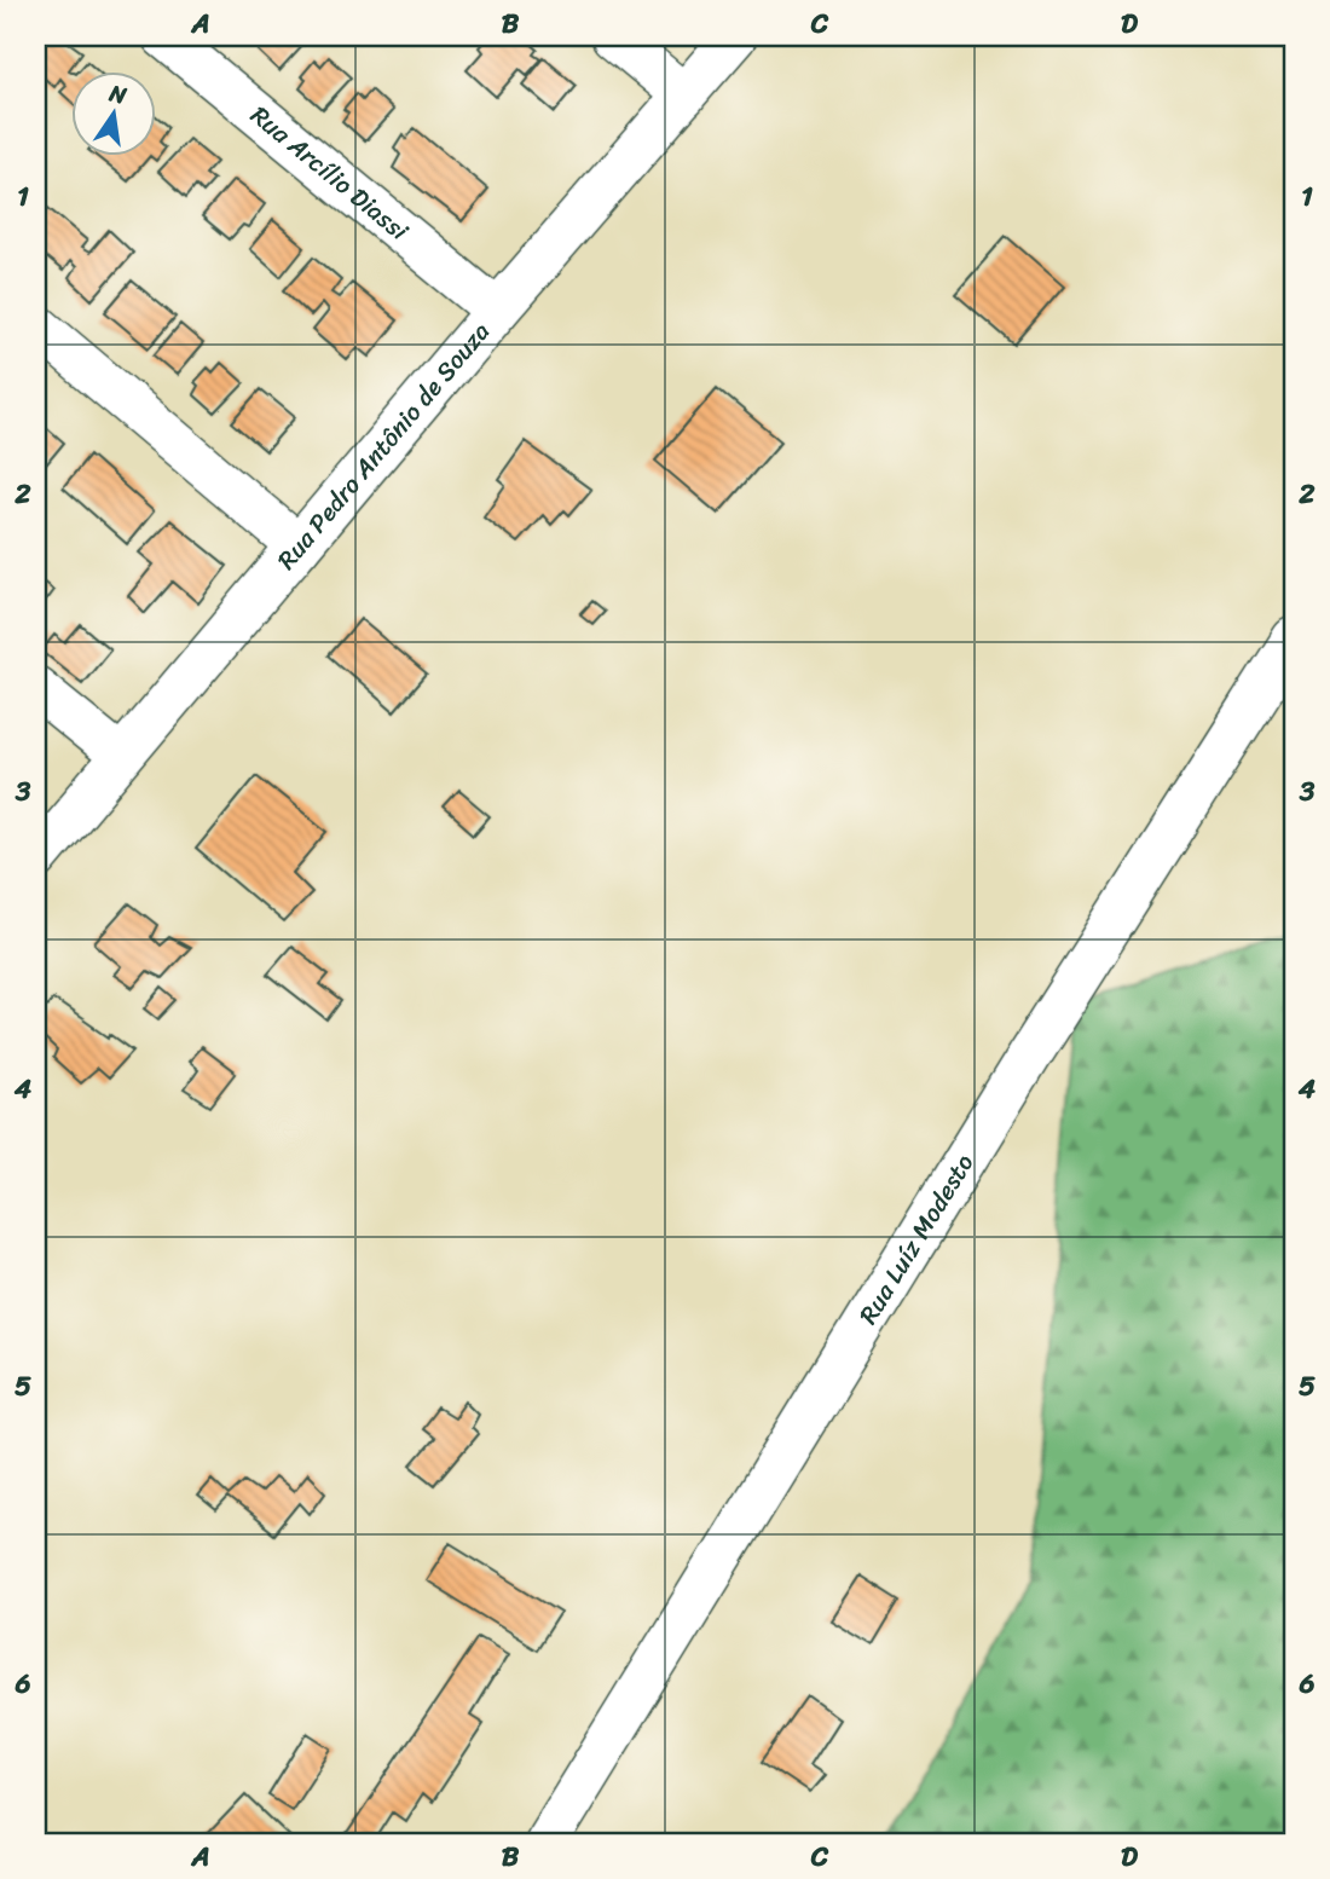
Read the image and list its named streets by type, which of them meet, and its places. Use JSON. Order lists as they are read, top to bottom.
{
  "streets": {
    "street": ["Rua Arcílio Diassi", "Rua Pedro Antônio de Souza", "Rua Luíz Modesto"]
  },
  "crossings": [
    ["Rua Arcílio Diassi", "Rua Pedro Antônio de Souza"]
  ],
  "north": "top",
  "grid": {
    "columns": [
      "A",
      "B",
      "C",
      "D"
    ],
    "rows": [
      "1",
      "2",
      "3",
      "4",
      "5",
      "6"
    ]
  }
}
